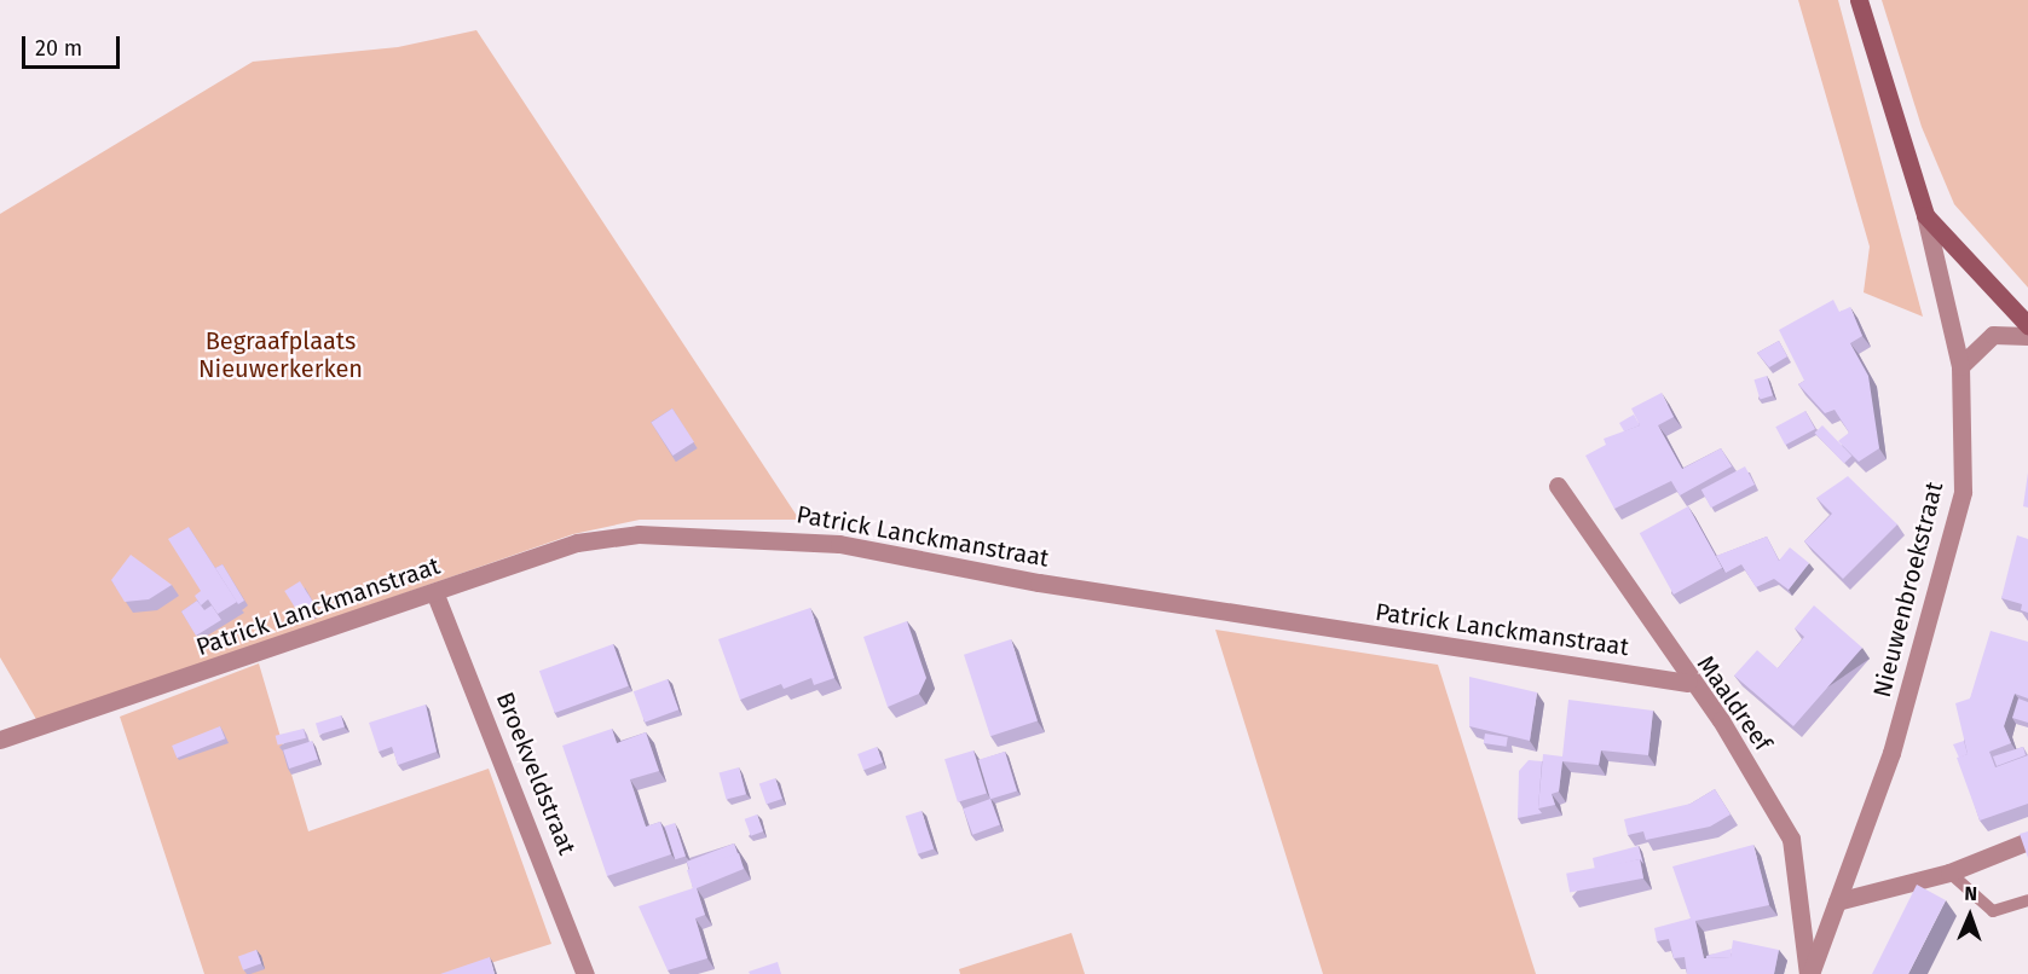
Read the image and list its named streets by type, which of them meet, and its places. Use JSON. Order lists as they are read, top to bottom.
{
  "streets": {
    "street": [
      "Patrick Lanckmanstraat",
      "Nieuwenbroekstraat",
      "Maaldreef",
      "Broekveldstraat"
    ]
  },
  "crossings": [
    ["Patrick Lanckmanstraat", "Maaldreef"],
    ["Patrick Lanckmanstraat", "Broekveldstraat"],
    ["Nieuwenbroekstraat", "Maaldreef"]
  ],
  "parks": ["Begraafplaats Nieuwerkerken"],
  "scale_bar": "20 m",
  "north": "top"
}
